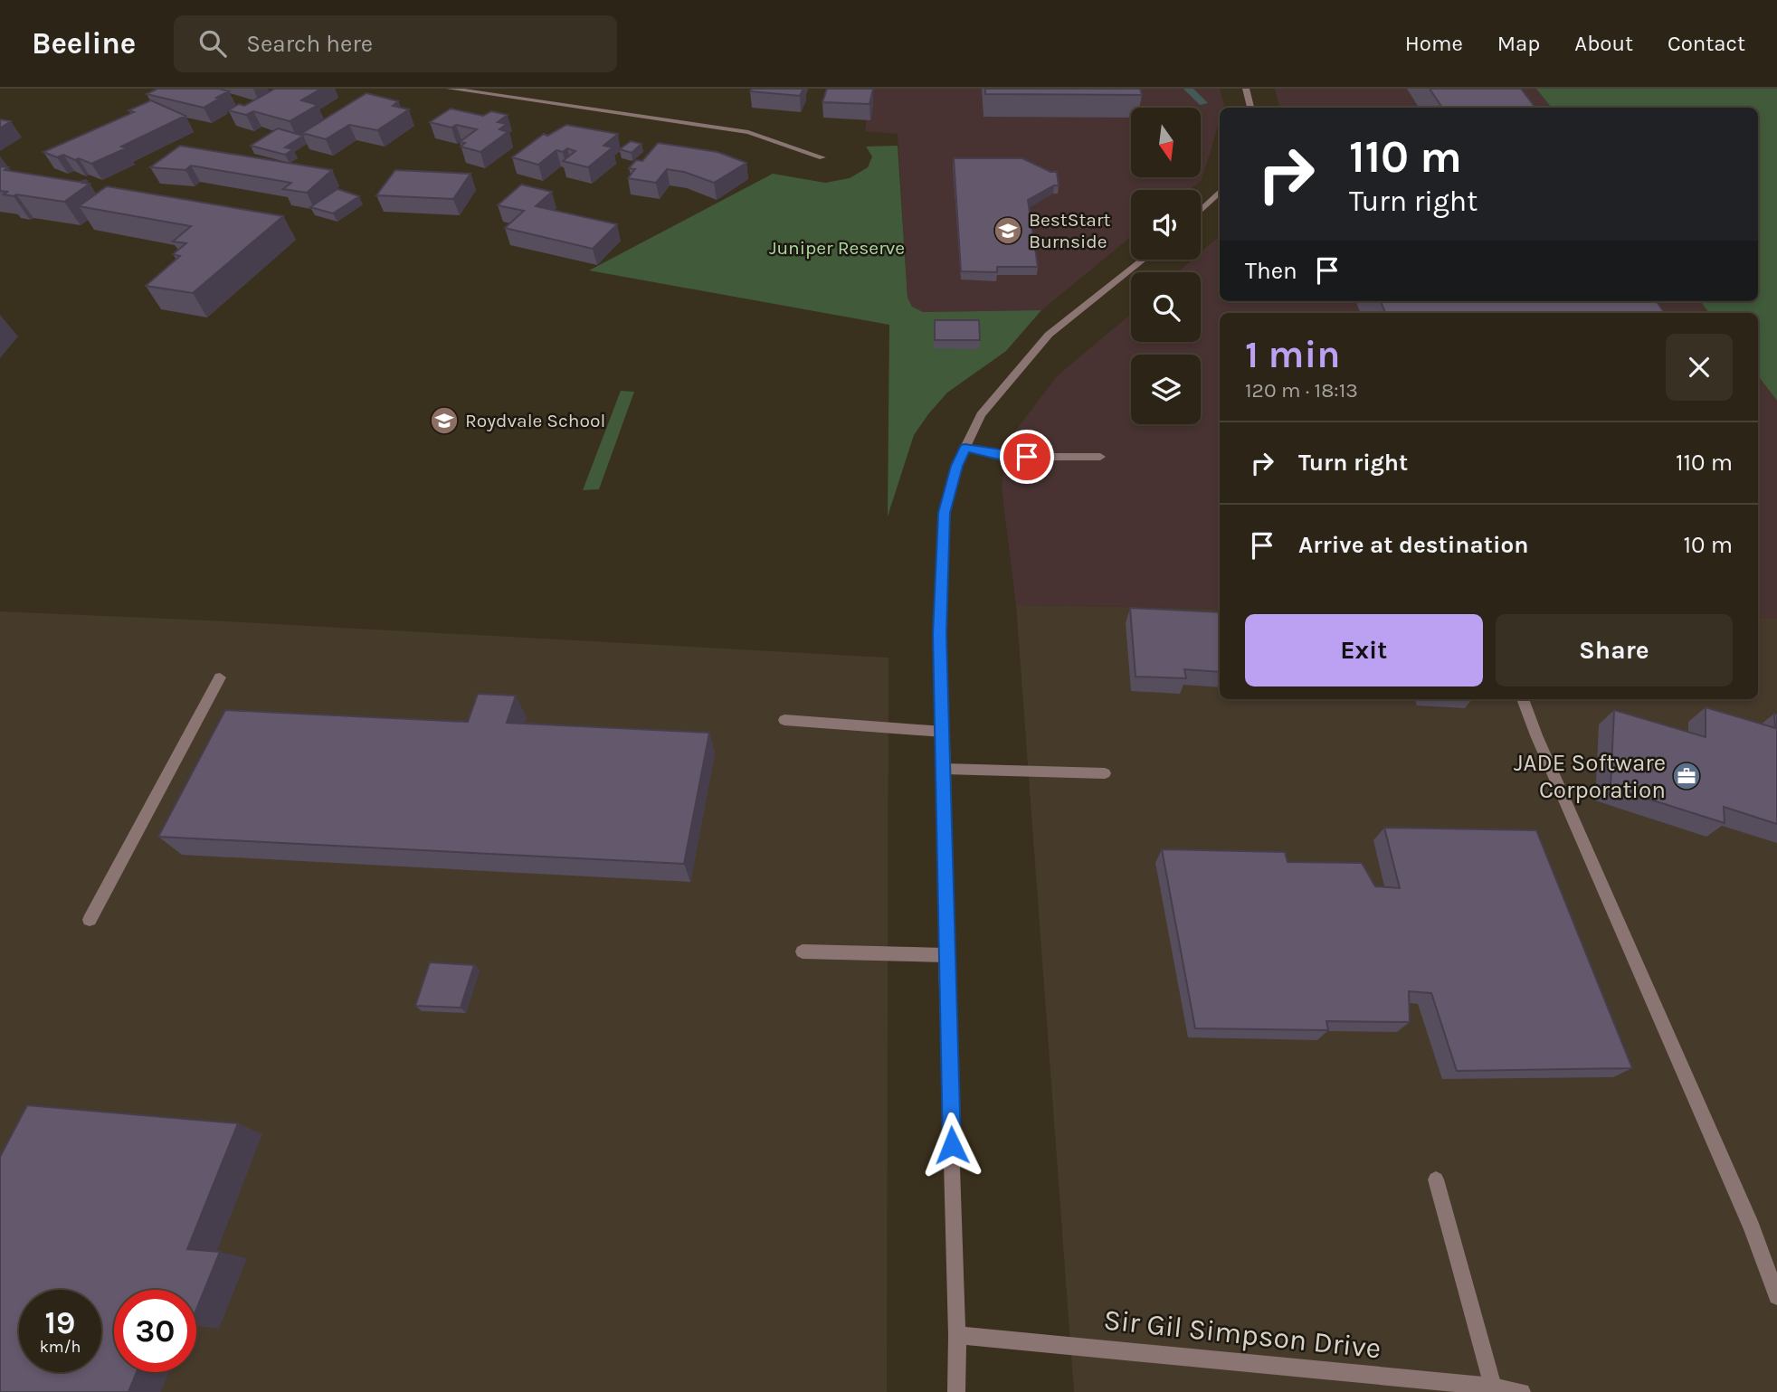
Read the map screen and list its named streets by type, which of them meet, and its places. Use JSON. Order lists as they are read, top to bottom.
{
  "streets": {
    "street": ["Sir Gil Simpson Drive"]
  },
  "parks": ["Juniper Reserve"],
  "places": {
    "school or university": ["BestStart Burnside", "Roydvale School"],
    "office": ["JADE Software Corporation"]
  },
  "north": "bottom",
  "page": {
    "header": "Beeline",
    "search": "Search here",
    "nav": [
      "Home",
      "Map",
      "About",
      "Contact"
    ],
    "turn": ["110 m", "Turn right"],
    "then": "Then",
    "heading": ["1 min", "120 m · 18:13"],
    "list": [
      {
        "name": "Turn right",
        "value": "110 m"
      },
      {
        "name": "Arrive at destination",
        "value": "10 m"
      }
    ],
    "buttons": ["Exit", "Share"],
    "speed": "19 km/h",
    "limit": "30"
  }
}
